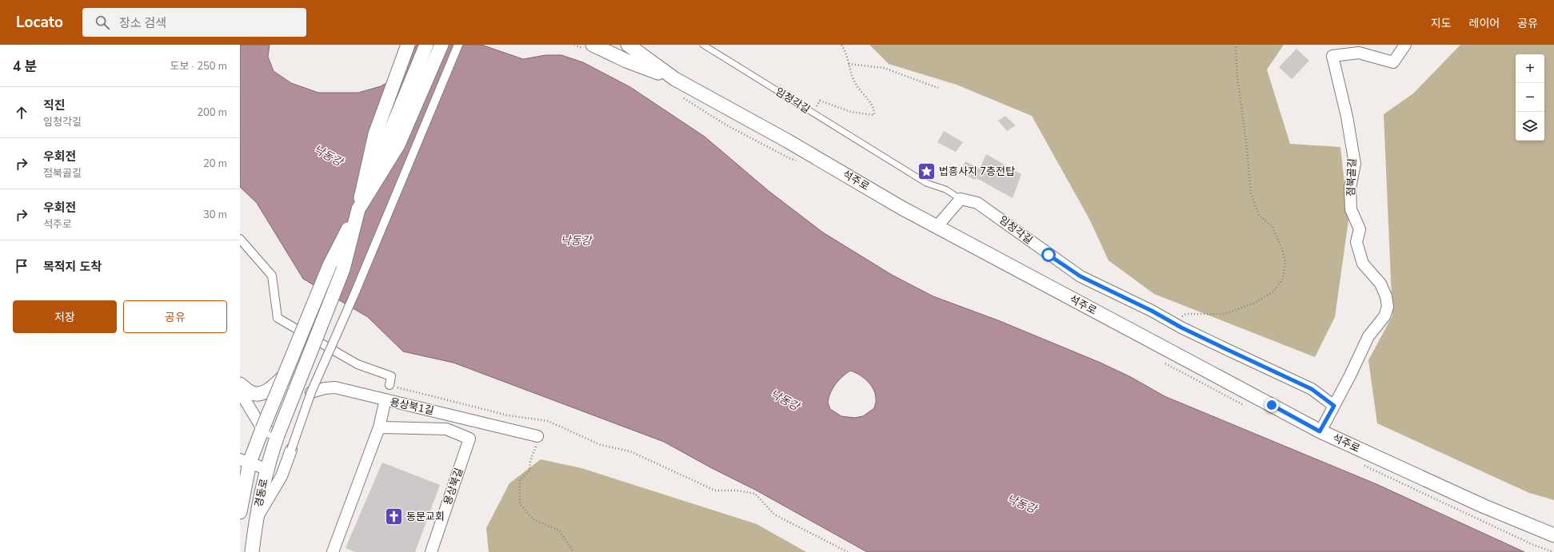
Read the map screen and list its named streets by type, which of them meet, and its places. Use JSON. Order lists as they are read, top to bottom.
{
  "streets": {
    "street": [
      "임청각길",
      "점북골길",
      "석주로",
      "용상북1길",
      "용상북길",
      "경동로"
    ]
  },
  "crossings": [
    ["임청각길", "점북골길"],
    ["점북골길", "석주로"]
  ],
  "water": ["낙동강"],
  "places": {
    "place": ["법흥사지 7층전탑"],
    "church": ["동문교회"]
  },
  "page": {
    "header": "Locato",
    "search": "장소 검색",
    "nav": ["지도", "레이어", "공유"],
    "heading": ["4 분", "도보 · 250 m"],
    "map_buttons": ["+", "−"],
    "list": [
      ["직진", "임청각길", "200 m"],
      ["우회전", "점북골길", "20 m"],
      ["우회전", "석주로", "30 m"],
      "목적지 도착"
    ],
    "buttons": ["저장", "공유"]
  }
}
